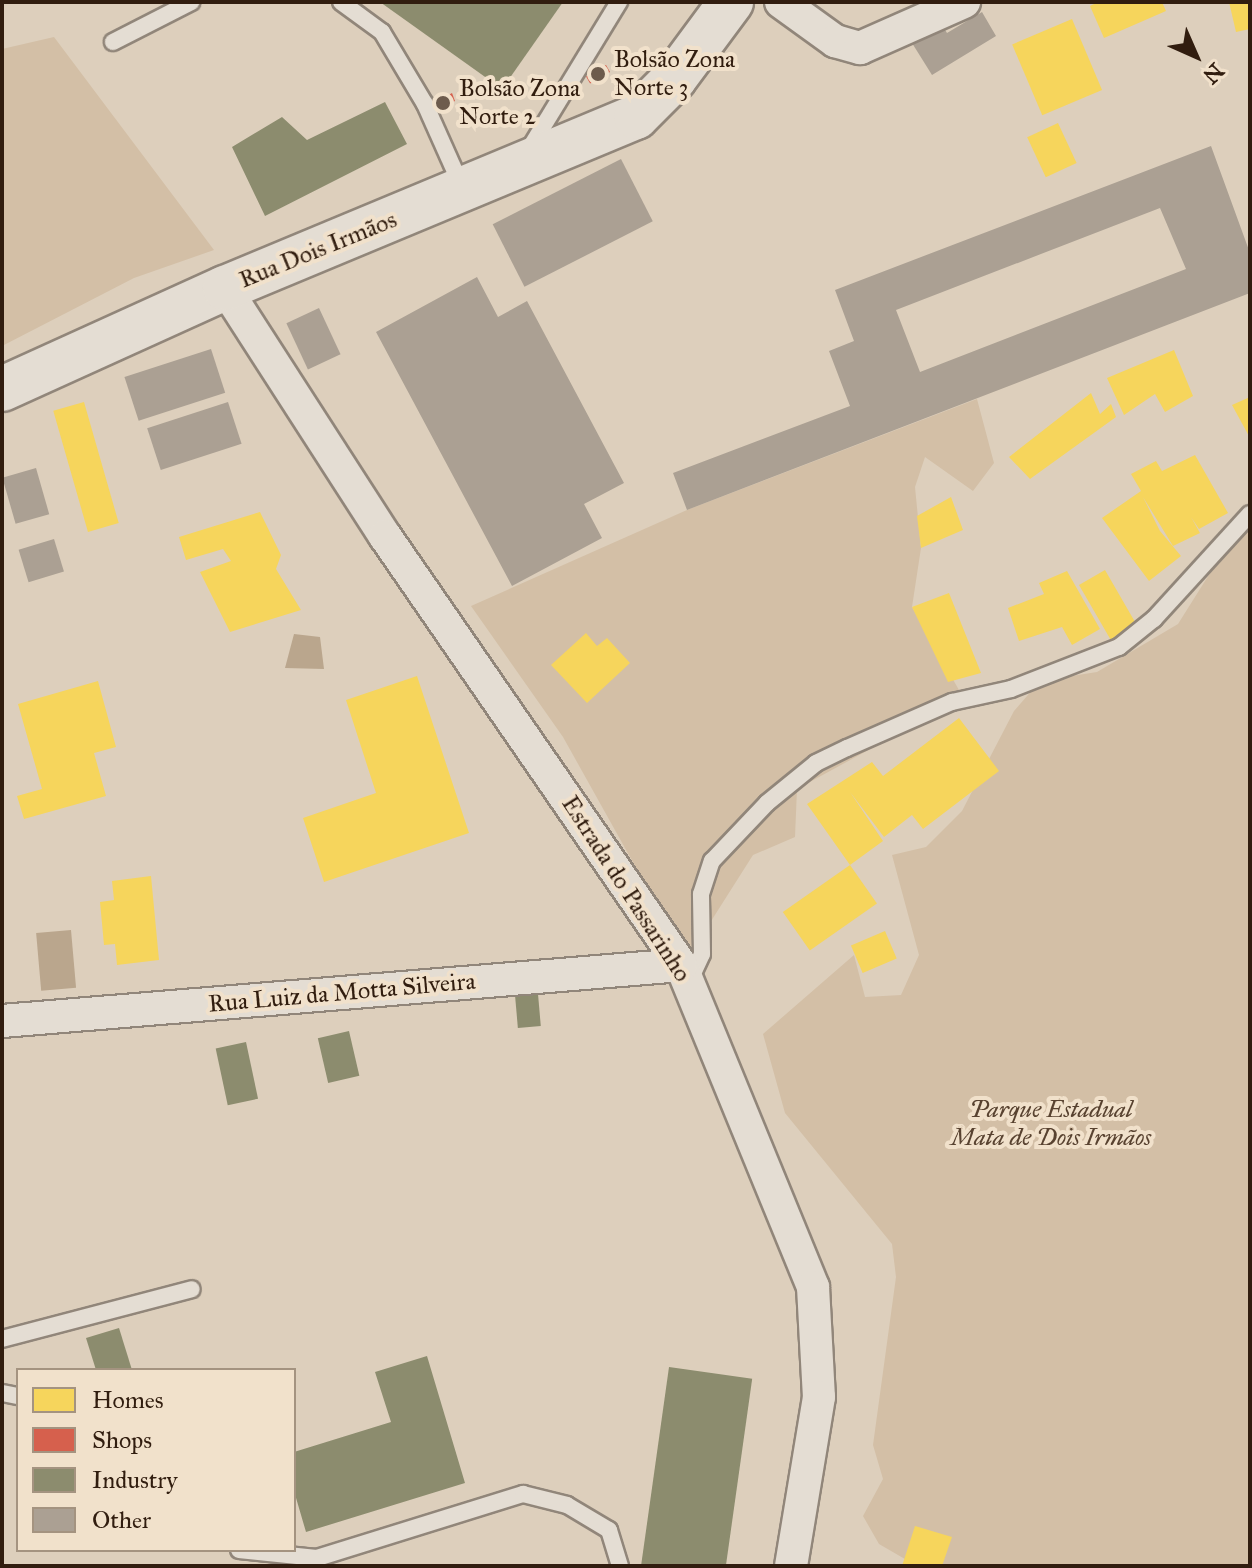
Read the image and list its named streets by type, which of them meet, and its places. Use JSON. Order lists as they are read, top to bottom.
{
  "streets": {
    "main road": ["Rua Dois Irmãos"],
    "street": ["Estrada do Passarinho", "Rua Luiz da Motta Silveira"]
  },
  "crossings": [
    ["Rua Dois Irmãos", "Estrada do Passarinho"],
    ["Estrada do Passarinho", "Rua Luiz da Motta Silveira"]
  ],
  "parks": ["Parque Estadual Mata de Dois Irmãos"],
  "places": ["Bolsão Zona Norte 3", "Bolsão Zona Norte 2"],
  "legend": [
    "Homes",
    "Shops",
    "Industry",
    "Other"
  ],
  "north": "bottom right"
}
